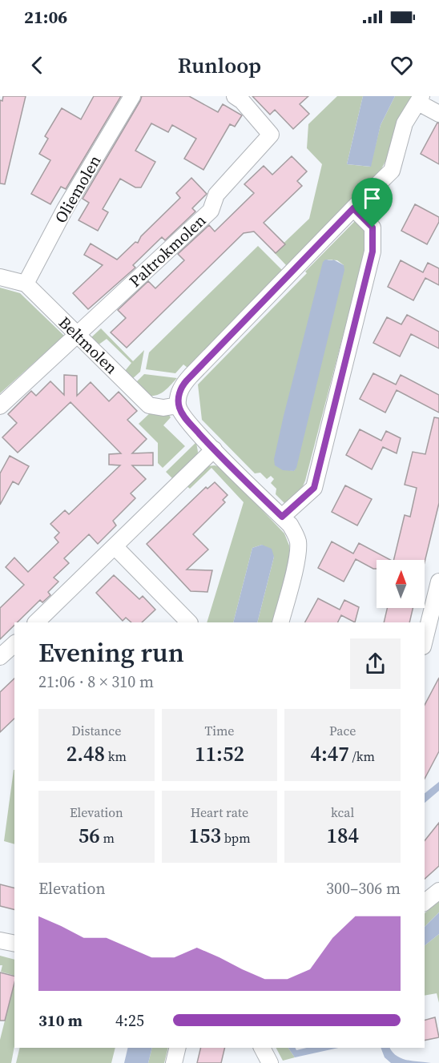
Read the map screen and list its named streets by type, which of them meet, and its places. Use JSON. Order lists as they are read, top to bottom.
{
  "streets": {
    "street": ["Oliemolen", "Paltrokmolen", "Beltmolen"]
  },
  "crossings": [
    ["Oliemolen", "Beltmolen"],
    ["Paltrokmolen", "Beltmolen"]
  ],
  "north": "top",
  "page": {
    "status": "21:06",
    "header": "Runloop",
    "heading": ["Evening run", "21:06 · 8 × 310 m"],
    "stats": [
      ["Distance", "2.48 km"],
      ["Time", "11:52"],
      ["Pace", "4:47 /km"],
      ["Elevation", "56 m"],
      ["Heart rate", "153 bpm"],
      ["kcal", "184"]
    ],
    "chart": ["Elevation", "300–306 m"],
    "list": [
      {
        "name": "310 m",
        "note": "4:25"
      }
    ]
  }
}
